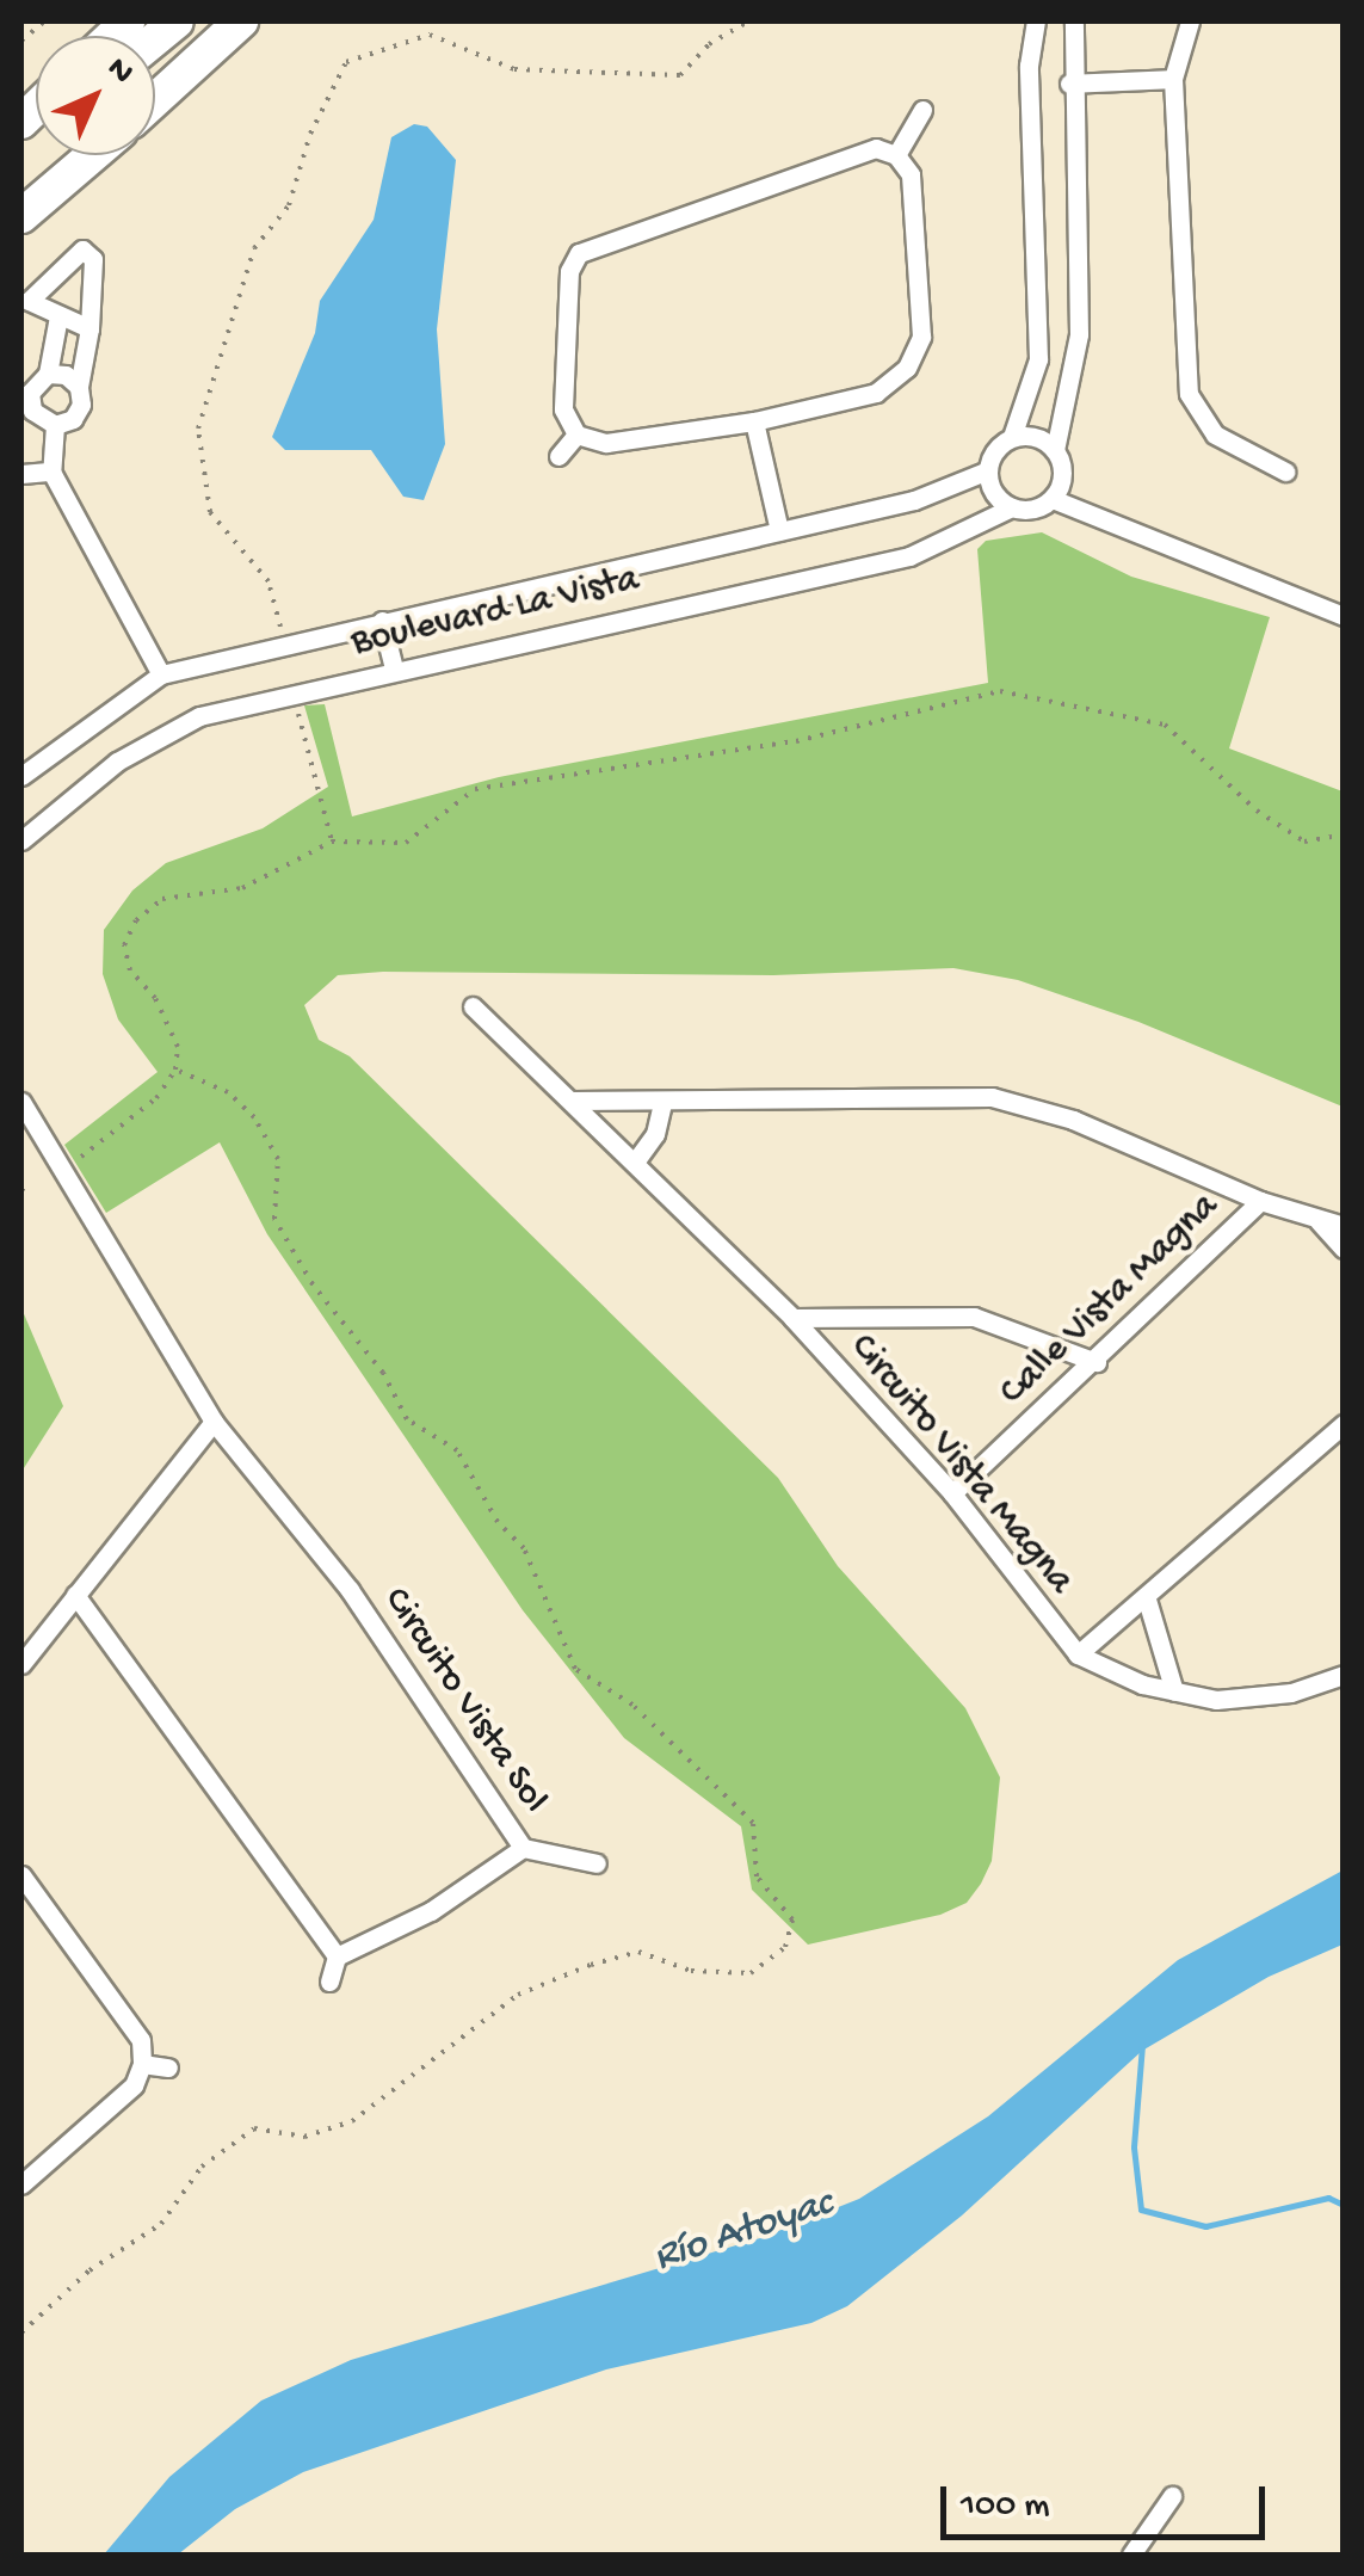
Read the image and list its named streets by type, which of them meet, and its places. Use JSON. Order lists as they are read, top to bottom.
{
  "streets": {
    "street": [
      "Boulevard La Vista",
      "Calle Vista Magna",
      "Circuito Vista Magna",
      "Circuito Vista Sol"
    ]
  },
  "crossings": [
    ["Calle Vista Magna", "Circuito Vista Magna"]
  ],
  "water": ["Río Atoyac"],
  "scale_bar": "100 m",
  "north": "top right"
}
